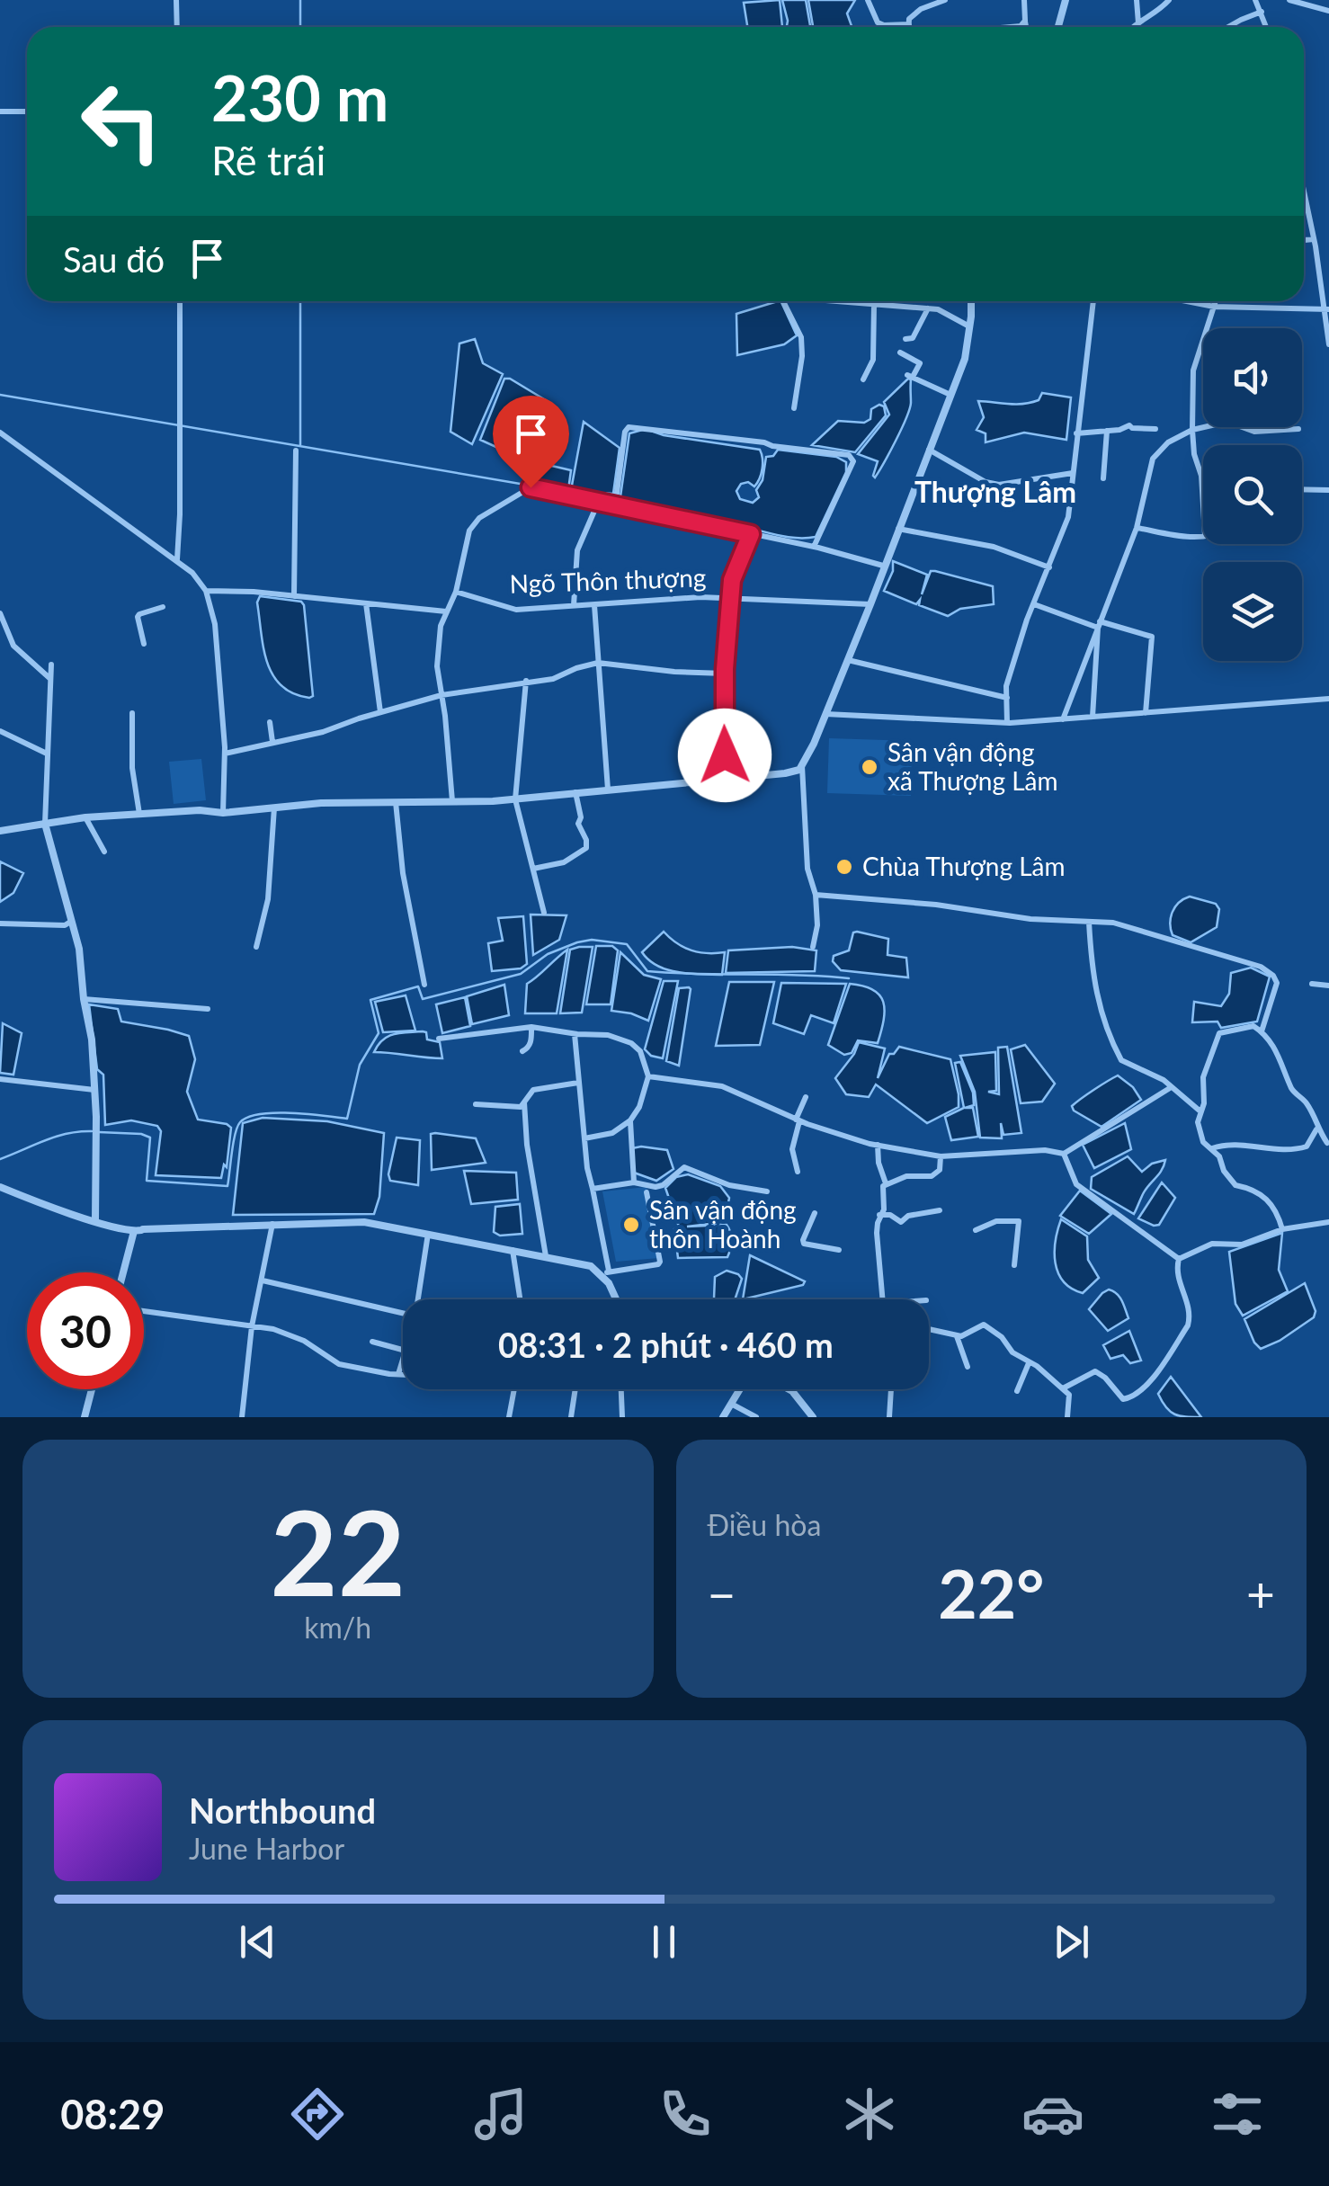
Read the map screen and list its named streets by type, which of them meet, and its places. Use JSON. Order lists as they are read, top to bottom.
{
  "streets": {
    "street": ["Ngõ Thôn thượng"]
  },
  "districts": ["Thượng Lâm"],
  "places": ["Sân vận động xã Thượng Lâm", "Chùa Thượng Lâm", "Sân vận động thôn Hoành"],
  "page": {
    "turn": ["230 m", "Rẽ trái"],
    "then": "Sau đó",
    "limit": "30",
    "trip": "08:31 · 2 phút · 460 m",
    "tile": [
      ["22", "km/h"],
      "Điều hòa"
    ],
    "heat": ["−", "22°", "+"],
    "song": ["Northbound", "June Harbor"],
    "tabs": "08:29"
  }
}
